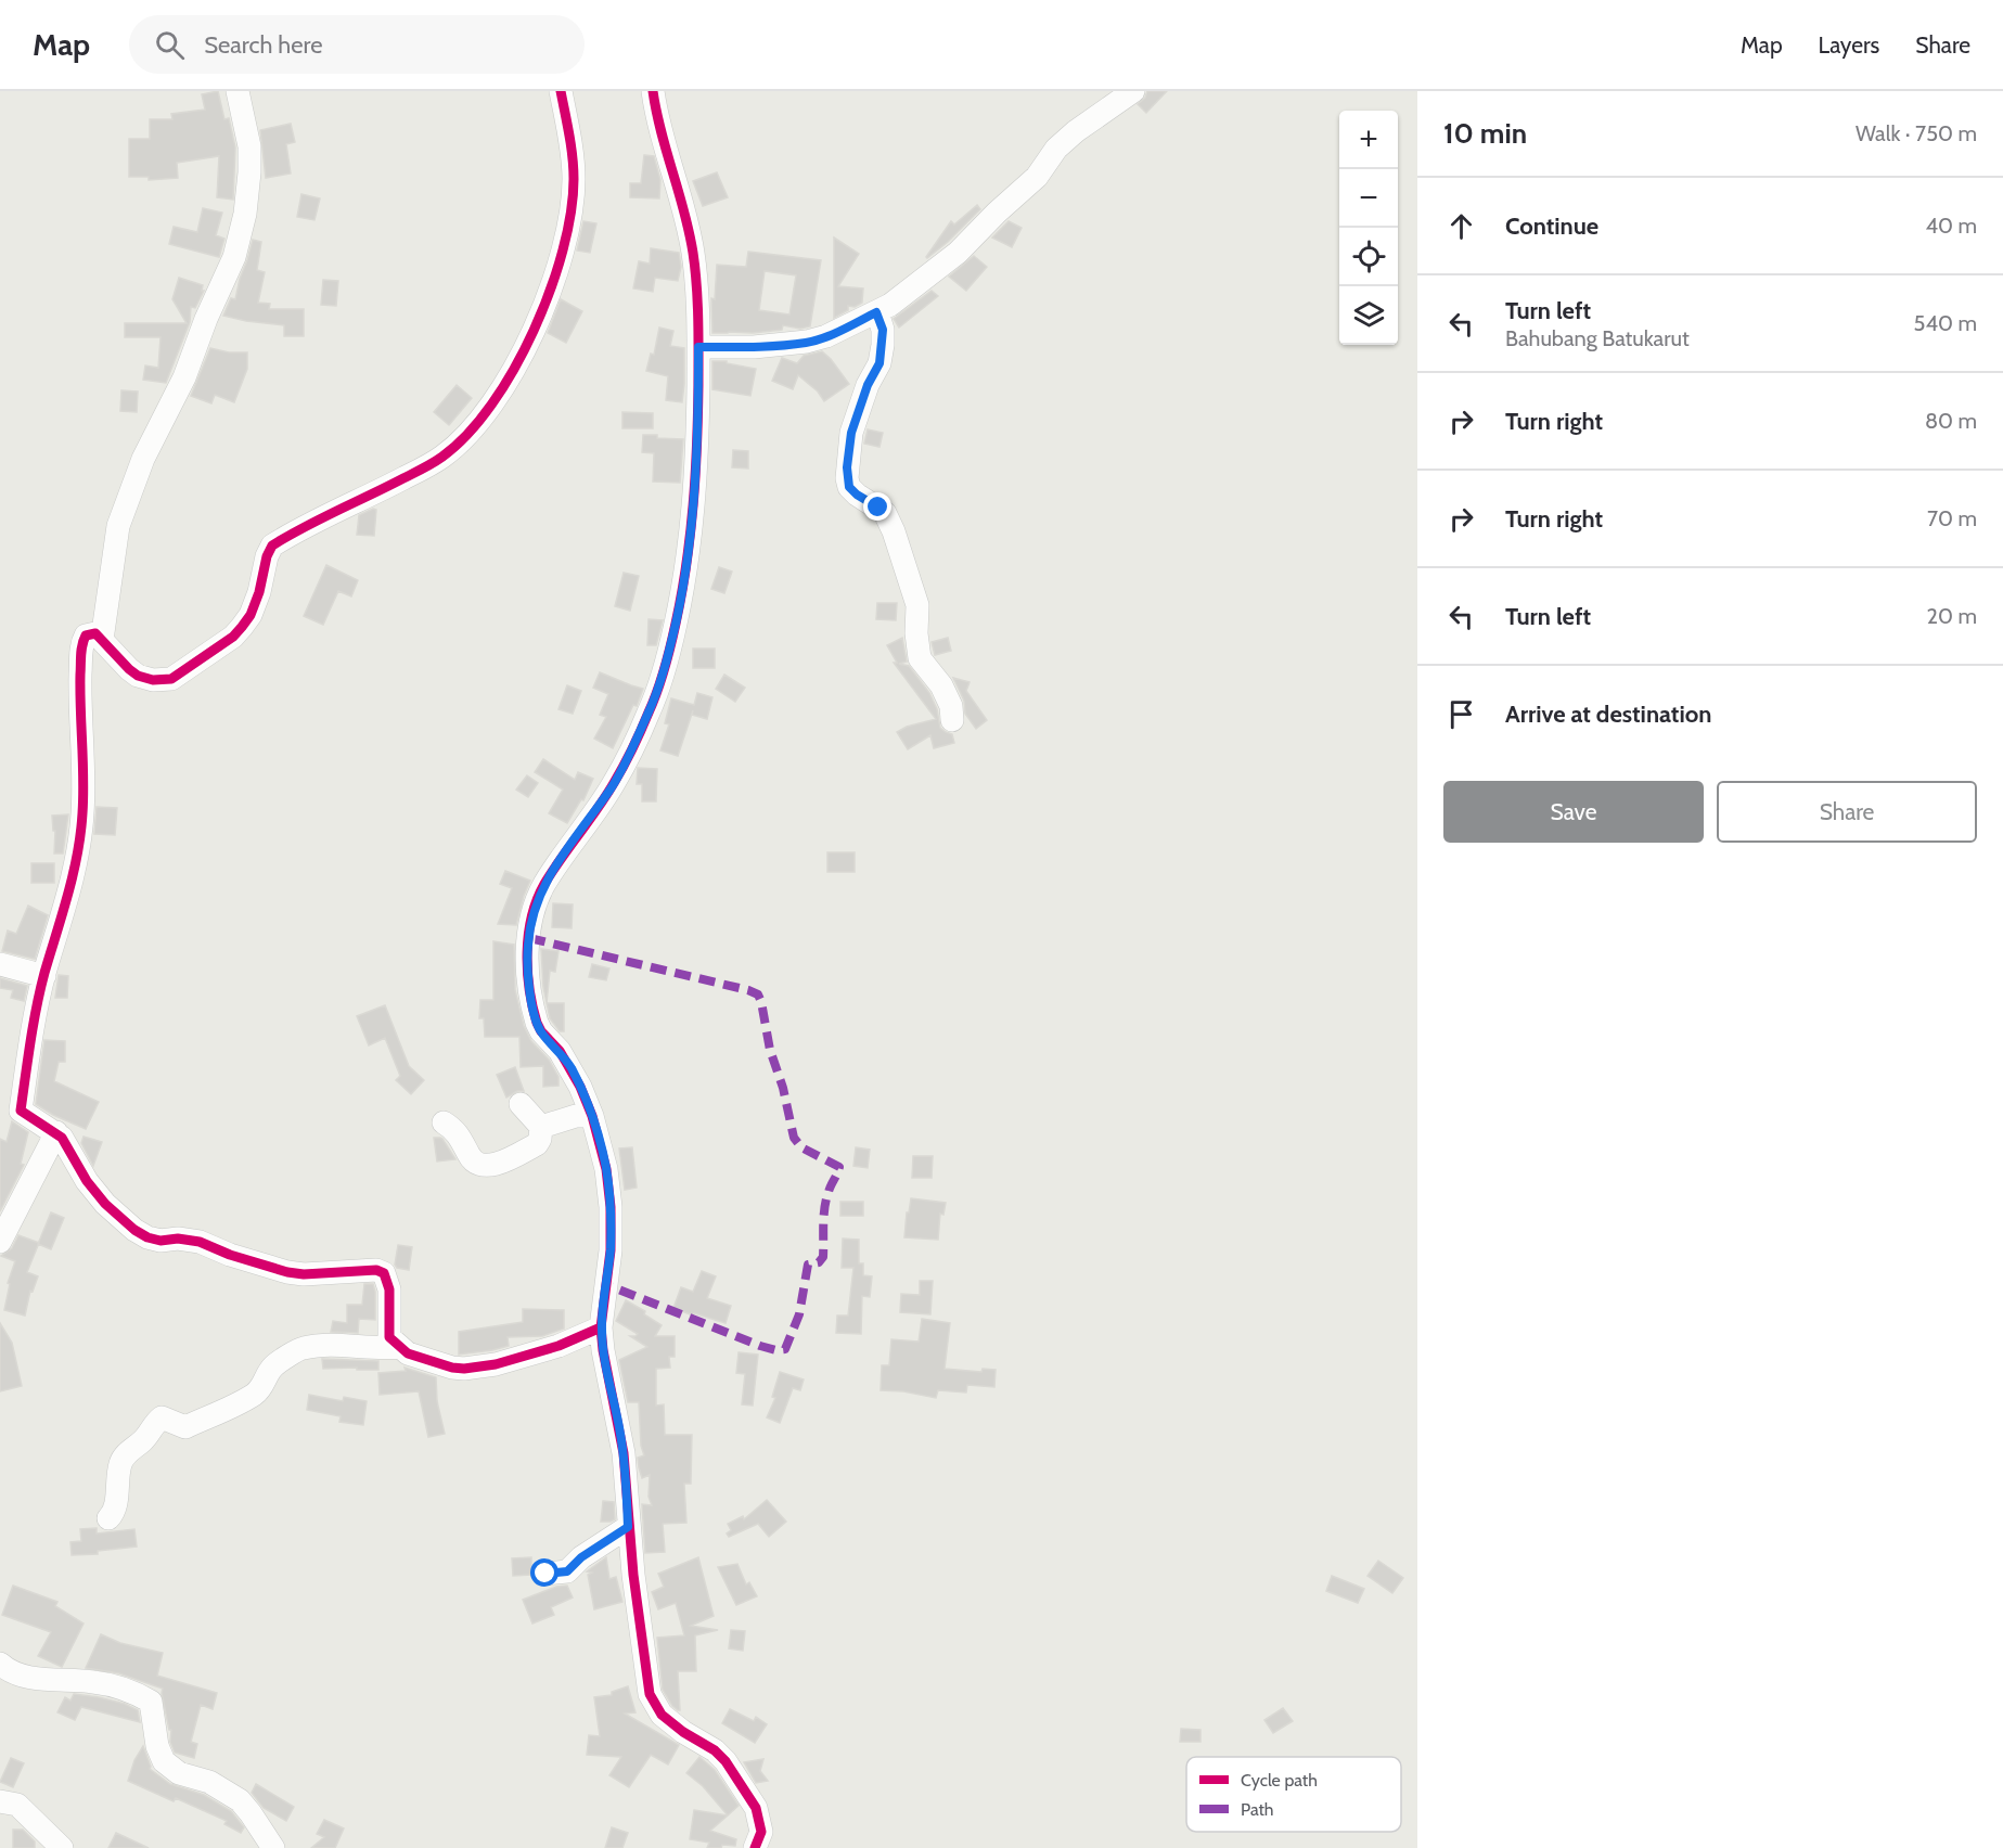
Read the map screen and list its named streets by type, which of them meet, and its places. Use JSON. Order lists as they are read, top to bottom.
{
  "legend": ["Cycle path", "Path"],
  "page": {
    "header": "Map",
    "search": "Search here",
    "nav": ["Map", "Layers", "Share"],
    "heading": ["10 min", "Walk · 750 m"],
    "map_buttons": ["+", "−"],
    "list": [
      ["Continue", "40 m"],
      ["Turn left", "Bahubang Batukarut", "540 m"],
      ["Turn right", "80 m"],
      ["Turn right", "70 m"],
      ["Turn left", "20 m"],
      "Arrive at destination"
    ],
    "buttons": ["Save", "Share"]
  }
}
